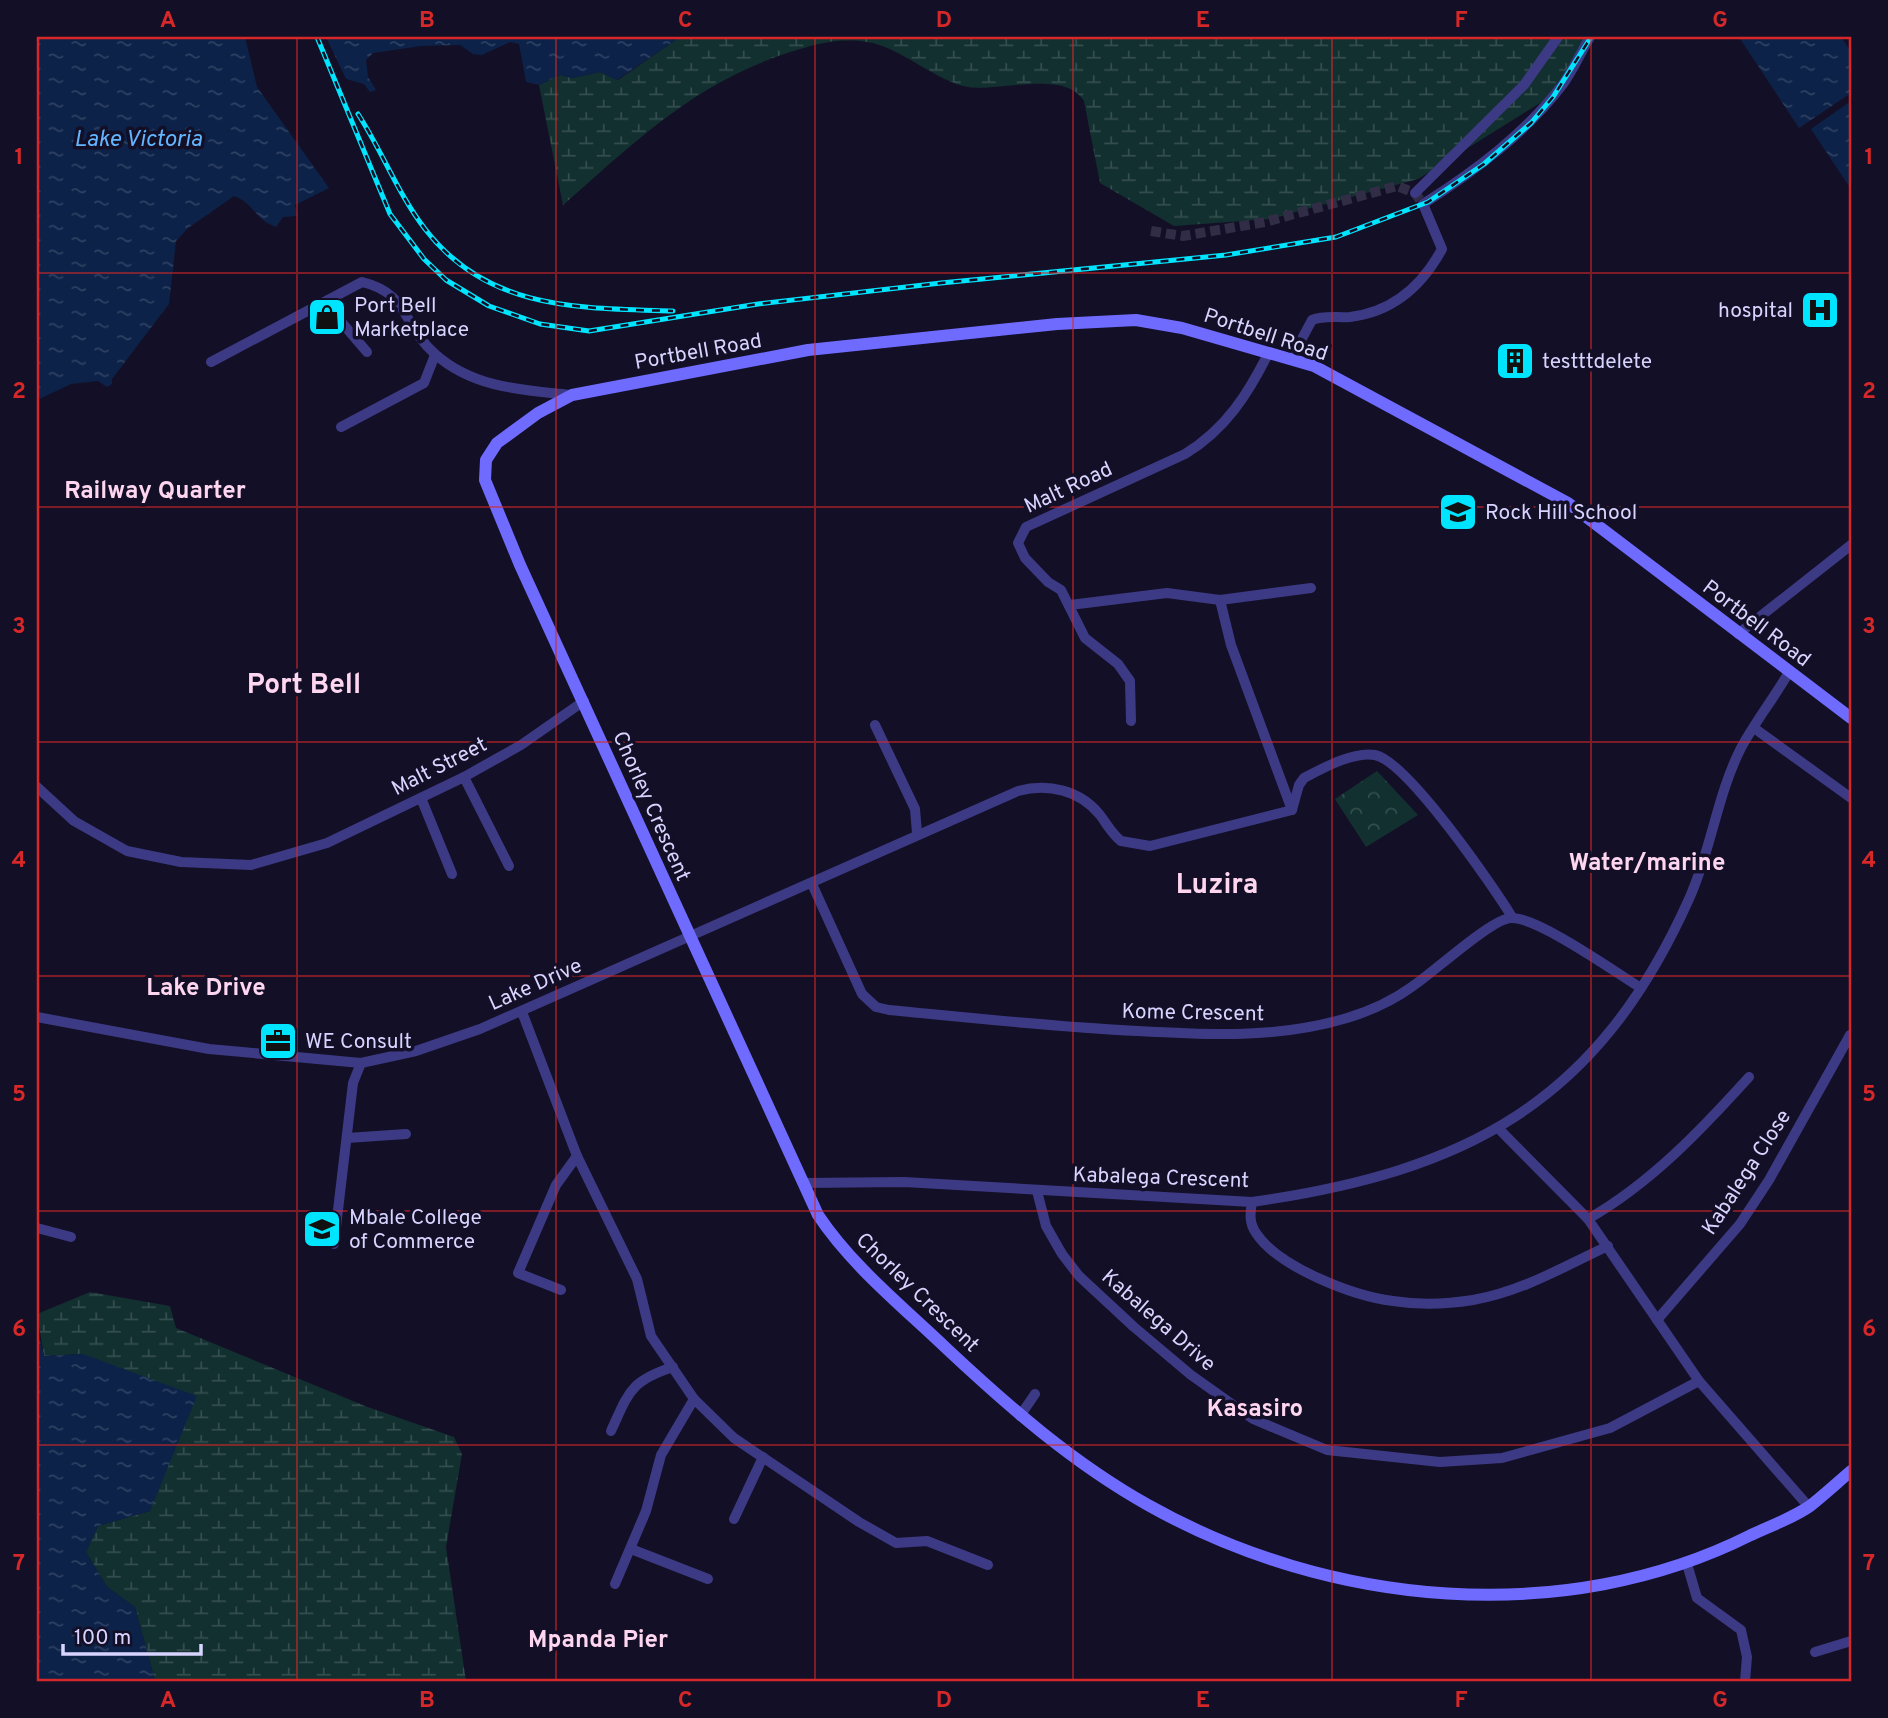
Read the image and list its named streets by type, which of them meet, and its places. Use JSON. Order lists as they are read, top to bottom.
{
  "streets": {
    "main road": ["Portbell Road", "Chorley Crescent"],
    "street": [
      "Malt Road",
      "Malt Street",
      "Lake Drive",
      "Kome Crescent",
      "Kabalega Close",
      "Kabalega Crescent",
      "Kabalega Drive"
    ]
  },
  "crossings": [
    ["Portbell Road", "Malt Road"],
    ["Portbell Road", "Chorley Crescent"],
    ["Portbell Road", "Kabalega Crescent"],
    ["Malt Street", "Chorley Crescent"],
    ["Chorley Crescent", "Lake Drive"],
    ["Chorley Crescent", "Kabalega Crescent"],
    ["Lake Drive", "Kome Crescent"],
    ["Kabalega Crescent", "Kabalega Drive"]
  ],
  "districts": [
    "Railway Quarter",
    "Port Bell",
    "Water/marine",
    "Luzira",
    "Lake Drive",
    "Kasasiro",
    "Mpanda Pier"
  ],
  "water": ["Lake Victoria"],
  "places": {
    "hospital": ["hospital"],
    "shop": ["Port Bell Marketplace"],
    "building": ["testttdelete"],
    "school or university": ["Rock Hill School", "Mbale College of Commerce"],
    "office": ["WE Consult"]
  },
  "scale_bar": "100 m",
  "grid": {
    "columns": [
      "A",
      "B",
      "C",
      "D",
      "E",
      "F",
      "G"
    ],
    "rows": [
      "1",
      "2",
      "3",
      "4",
      "5",
      "6",
      "7"
    ]
  }
}
